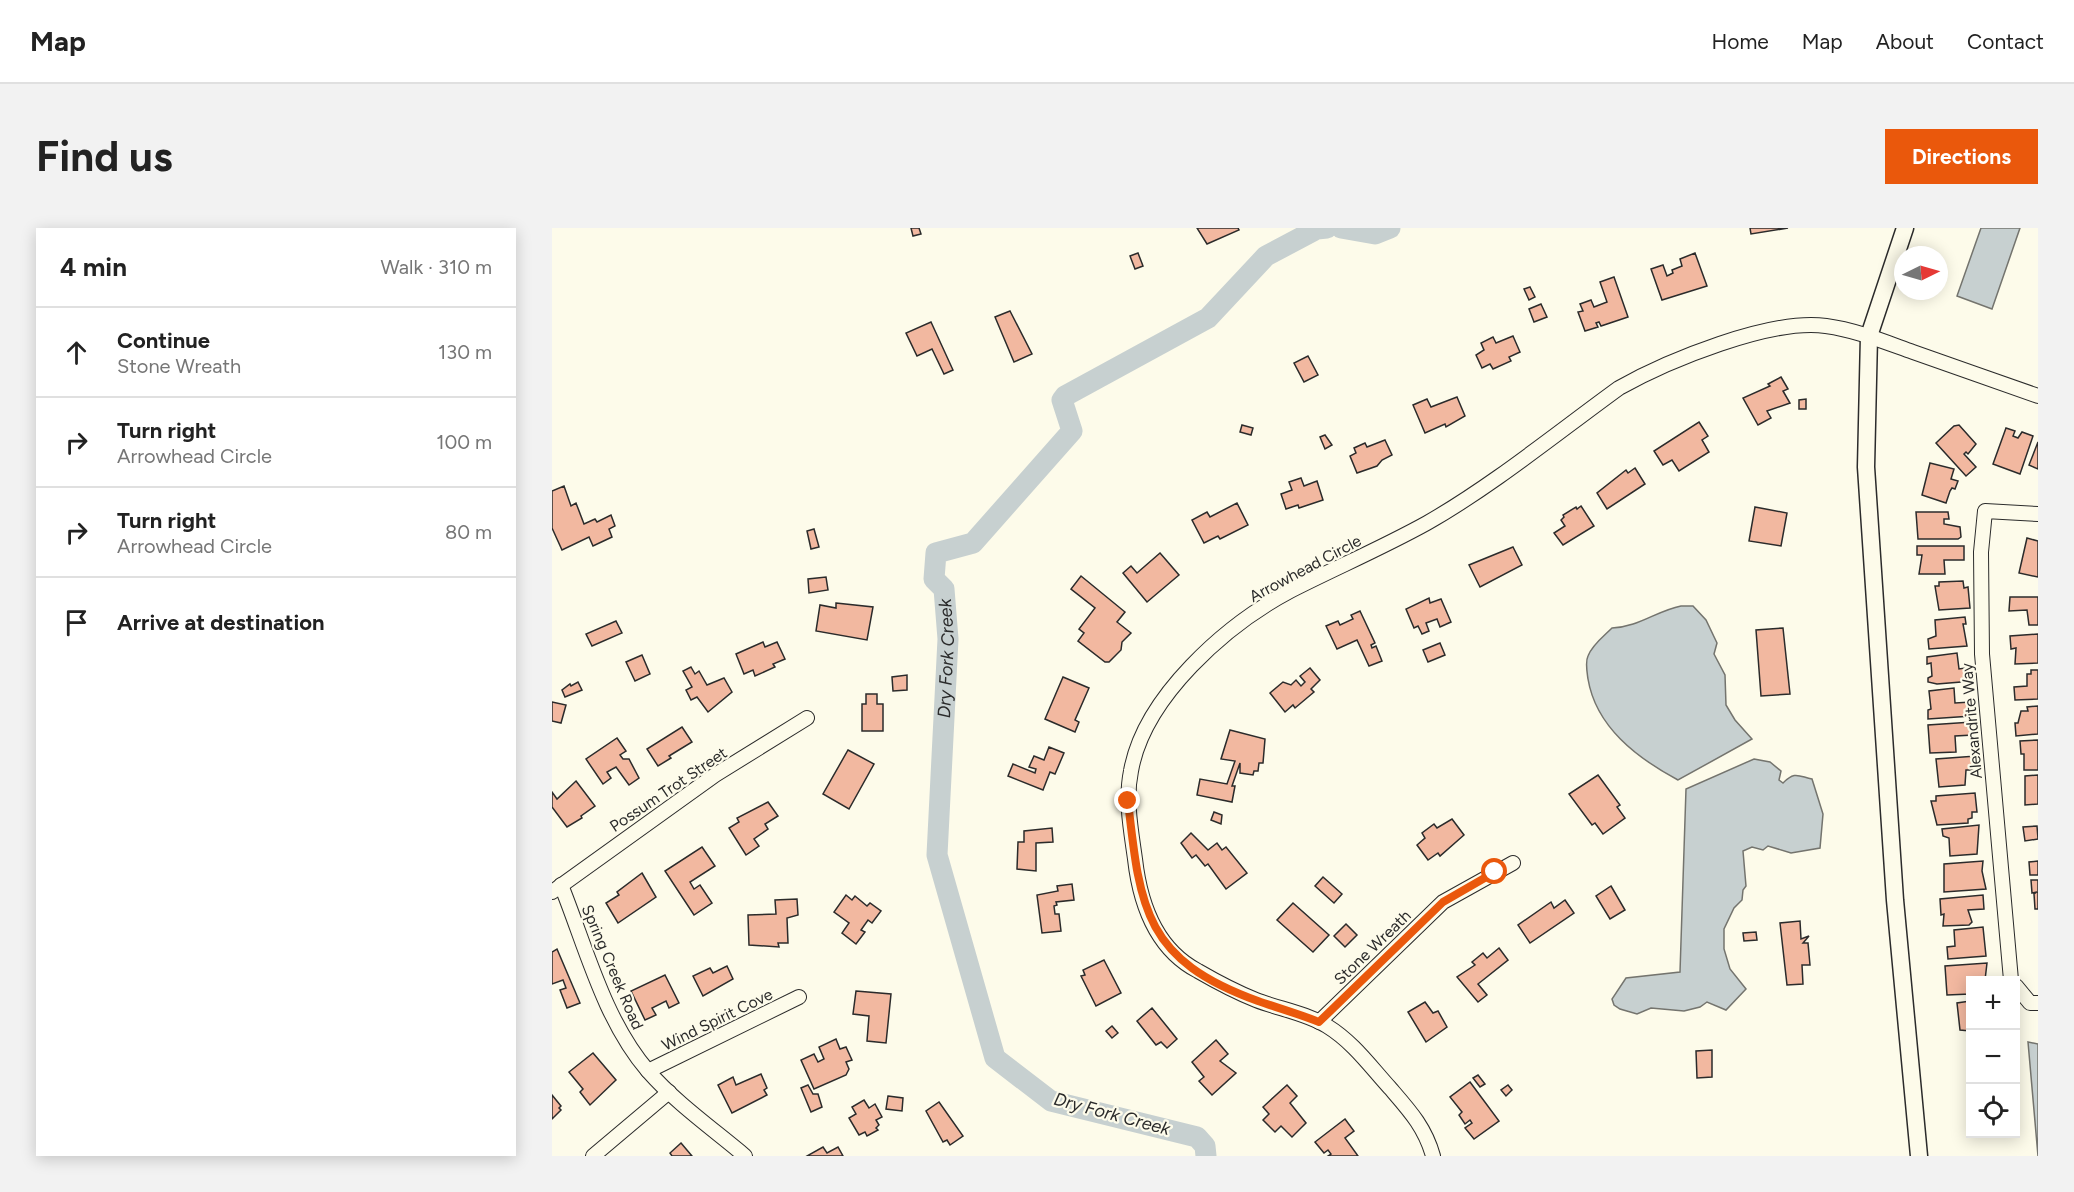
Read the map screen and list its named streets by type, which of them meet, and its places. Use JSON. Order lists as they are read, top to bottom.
{
  "streets": {
    "street": [
      "Arrowhead Circle",
      "Alexandrite Way",
      "Possum Trot Street",
      "Stone Wreath",
      "Spring Creek Road",
      "Wind Spirit Cove"
    ]
  },
  "crossings": [
    ["Arrowhead Circle", "Stone Wreath"],
    ["Possum Trot Street", "Spring Creek Road"],
    ["Spring Creek Road", "Wind Spirit Cove"]
  ],
  "water": ["Dry Fork Creek"],
  "north": "right",
  "page": {
    "header": "Map",
    "nav": [
      "Home",
      "Map",
      "About",
      "Contact"
    ],
    "buttons": "Directions",
    "title": "Find us",
    "heading": ["4 min", "Walk · 310 m"],
    "list": [
      ["Continue", "Stone Wreath", "130 m"],
      ["Turn right", "Arrowhead Circle", "100 m"],
      ["Turn right", "Arrowhead Circle", "80 m"],
      "Arrive at destination"
    ],
    "map_buttons": ["+", "−"]
  }
}
